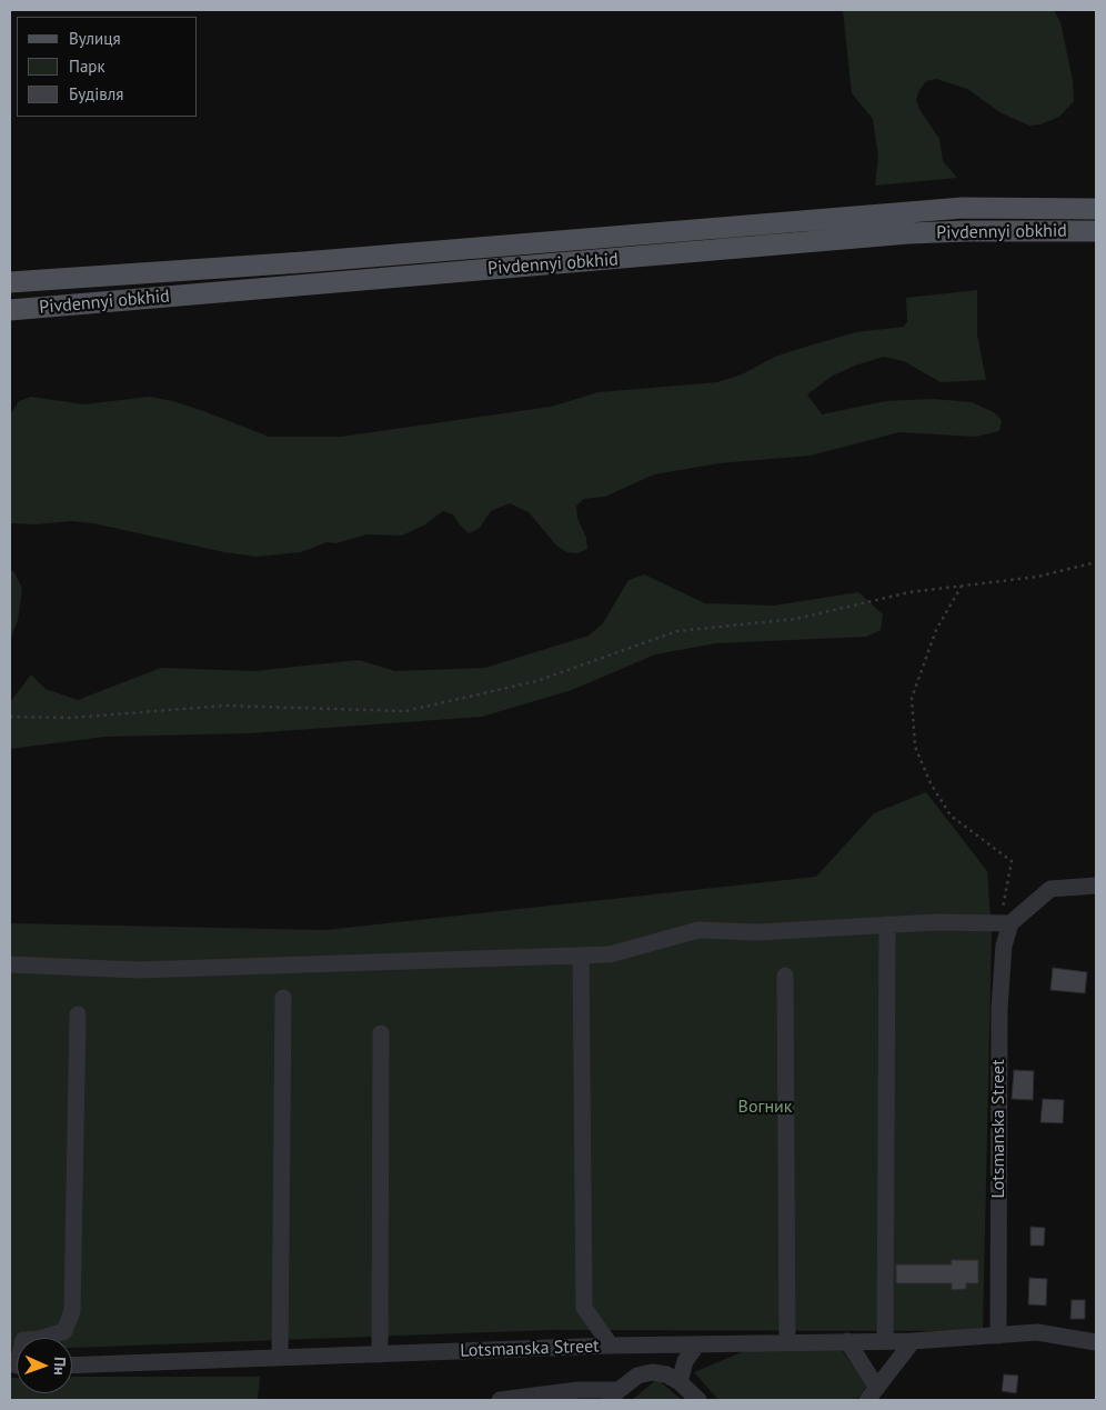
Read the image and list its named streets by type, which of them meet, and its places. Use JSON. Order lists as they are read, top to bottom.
{
  "streets": {
    "main road": ["Pivdennyi obkhid"],
    "street": ["Lotsmanska Street"]
  },
  "parks": ["Вогник"],
  "legend": ["Вулиця", "Парк", "Будівля"],
  "north": "right"
}
